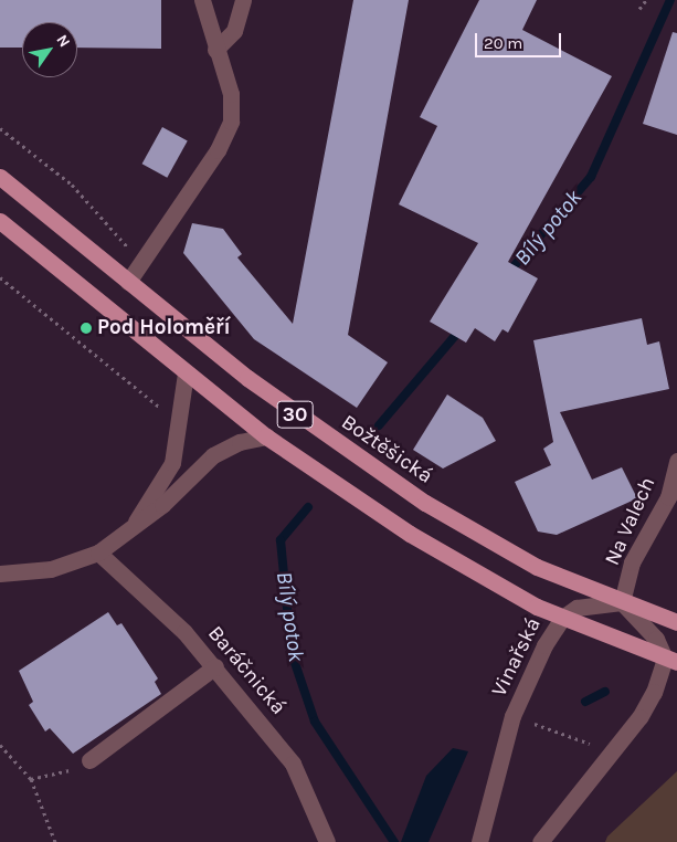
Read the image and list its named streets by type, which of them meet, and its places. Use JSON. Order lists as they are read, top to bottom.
{
  "streets": {
    "main road": ["30", "Božtěšická"],
    "street": ["Na Valech", "Vinařská", "Baráčnická"]
  },
  "crossings": [
    ["30", "Vinařská"],
    ["Božtěšická", "Na Valech"],
    ["Božtěšická", "Vinařská"],
    ["Na Valech", "Vinařská"]
  ],
  "water": ["Bílý potok"],
  "places": ["Pod Holoměří"],
  "scale_bar": "20 m",
  "north": "top right"
}
